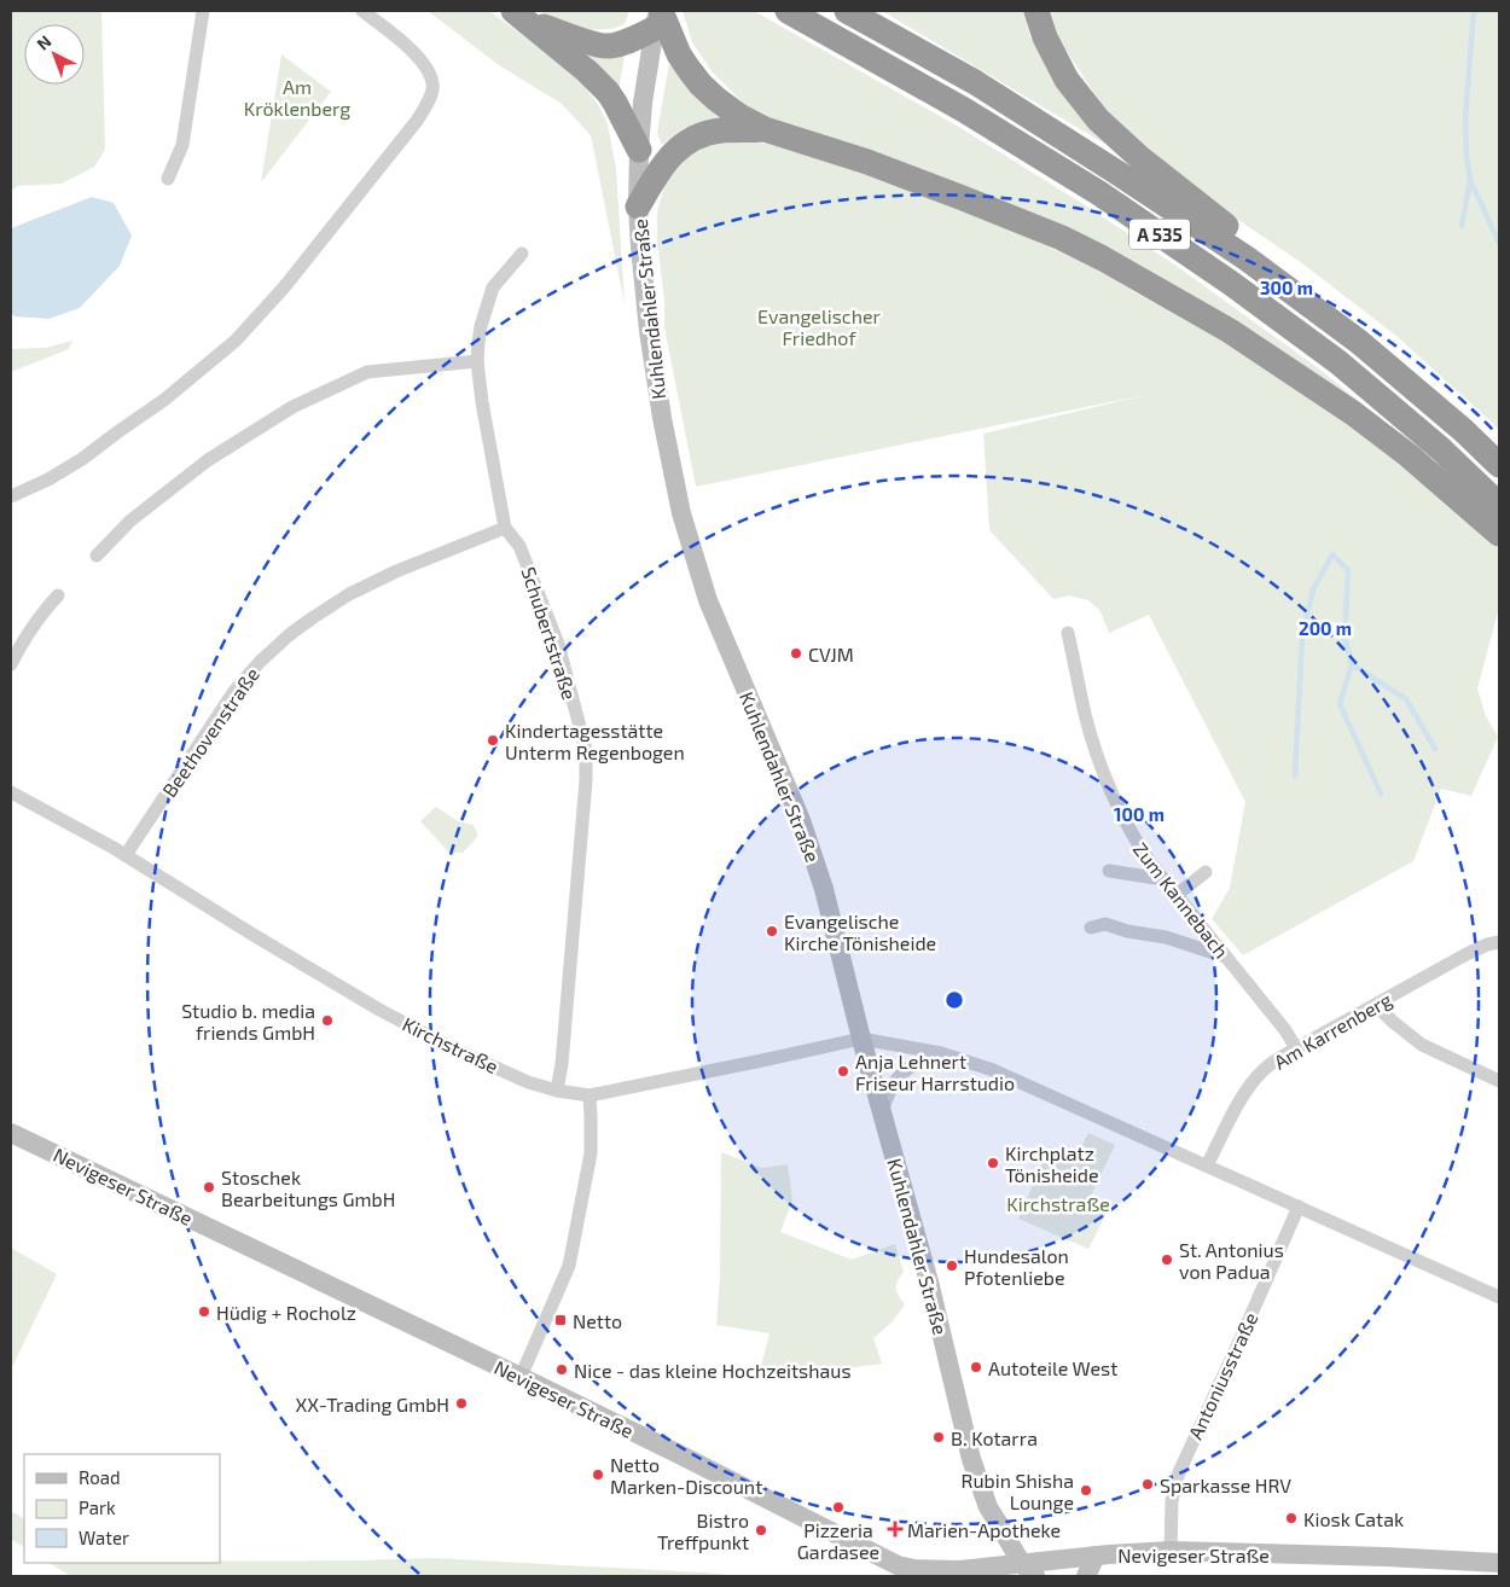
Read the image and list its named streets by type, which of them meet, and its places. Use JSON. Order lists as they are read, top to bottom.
{
  "streets": {
    "highway": ["A 535"],
    "main road": ["Kuhlendahler Straße", "Nevigeser Straße"],
    "street": [
      "Schubertstraße",
      "Beethovenstraße",
      "Zum Kannebach",
      "Am Karrenberg",
      "Kirchstraße",
      "Antoniusstraße"
    ]
  },
  "crossings": [
    ["Kuhlendahler Straße", "Kirchstraße"],
    ["Kuhlendahler Straße", "Nevigeser Straße"],
    ["Schubertstraße", "Beethovenstraße"],
    ["Schubertstraße", "Kirchstraße"],
    ["Beethovenstraße", "Kirchstraße"],
    ["Zum Kannebach", "Am Karrenberg"],
    ["Am Karrenberg", "Kirchstraße"],
    ["Kirchstraße", "Antoniusstraße"],
    ["Nevigeser Straße", "Antoniusstraße"]
  ],
  "parks": ["Am Kröklenberg", "Evangelischer Friedhof", "Kirchstraße"],
  "places": {
    "other": [
      "CVJM",
      "Kindertagesstätte Unterm Regenbogen",
      "Evangelische Kirche Tönisheide",
      "Studio b. media friends GmbH",
      "Anja Lehnert Friseur Harrstudio",
      "Kirchplatz Tönisheide",
      "Stoschek Bearbeitungs GmbH",
      "St. Antonius von Padua",
      "Hundesalon Pfotenliebe",
      "Hüdig + Rocholz",
      "Autoteile West",
      "Nice - das kleine Hochzeitshaus",
      "XX-Trading GmbH",
      "B. Kotarra",
      "Netto Marken-Discount",
      "Sparkasse HRV",
      "Rubin Shisha Lounge",
      "Pizzeria Gardasee",
      "Kiosk Catak",
      "Bistro Treffpunkt"
    ],
    "transit": ["Netto"],
    "health": ["Marien-Apotheke"]
  },
  "legend": ["Road", "Park", "Water"],
  "north": "top left",
  "rings": ["300 m", "200 m", "100 m"]
}
